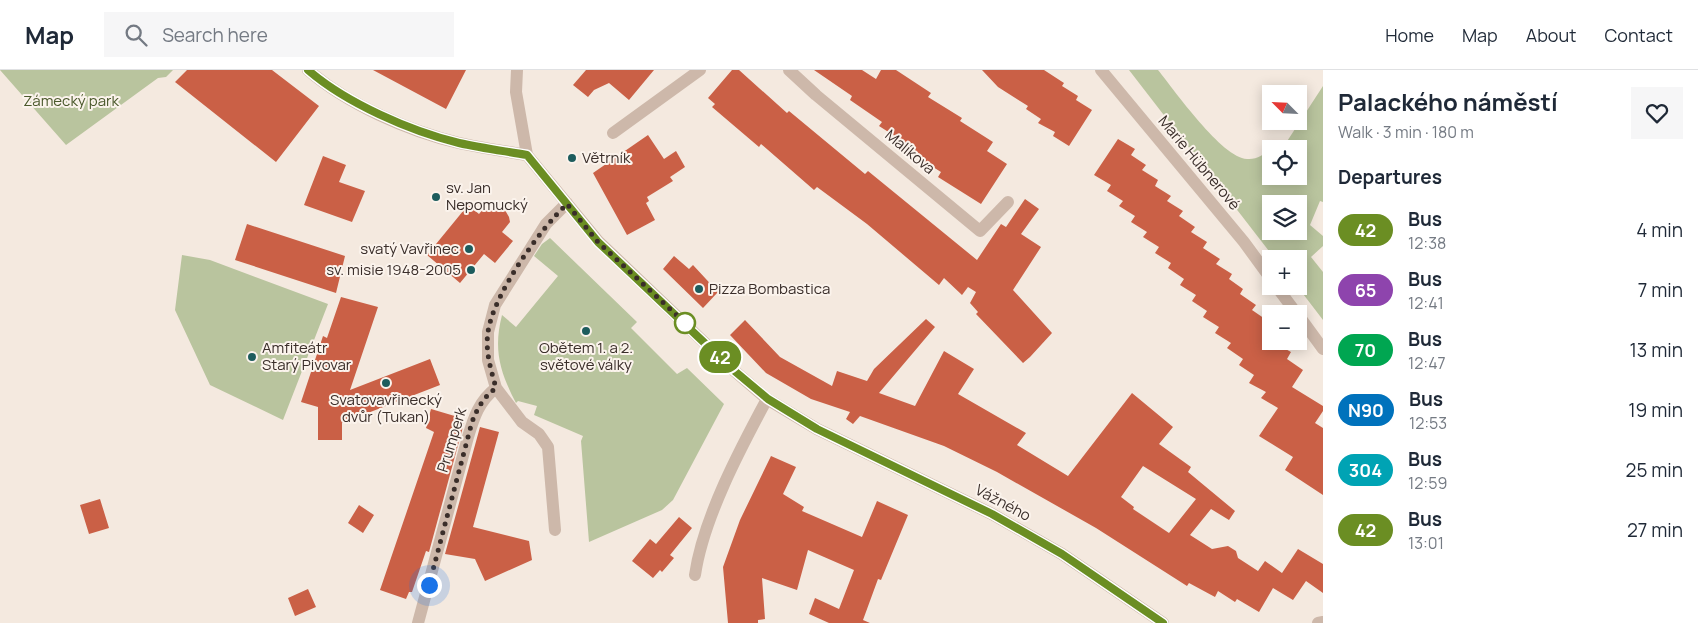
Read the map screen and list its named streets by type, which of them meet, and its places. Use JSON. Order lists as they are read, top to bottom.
{
  "streets": {
    "street": [
      "Malíkova",
      "Marie Hübnerové",
      "Prumperk",
      "Vážného"
    ]
  },
  "parks": ["Zámecký park"],
  "places": [
    "Větrník",
    "sv. Jan Nepomucký",
    "svatý Vavřinec",
    "sv. misie 1948-2005",
    "Pizza Bombastica",
    "Obětem 1. a 2. světové války",
    "Amfiteátr Starý Pivovar",
    "Svatovavřinecký dvůr (Tukan)"
  ],
  "lines": ["bus line 42"],
  "north": "top left",
  "page": {
    "header": "Map",
    "search": "Search here",
    "nav": [
      "Home",
      "Map",
      "About",
      "Contact"
    ],
    "on_map": "42",
    "heading": [
      ["Palackého náměstí", "Walk · 3 min · 180 m"],
      "Departures"
    ],
    "map_buttons": ["+", "−"],
    "list": [
      {
        "mark": "42",
        "name": "Bus",
        "note": "12:38",
        "value": "4 min"
      },
      {
        "mark": "65",
        "name": "Bus",
        "note": "12:41",
        "value": "7 min"
      },
      {
        "mark": "70",
        "name": "Bus",
        "note": "12:47",
        "value": "13 min"
      },
      {
        "mark": "N90",
        "name": "Bus",
        "note": "12:53",
        "value": "19 min"
      },
      {
        "mark": "304",
        "name": "Bus",
        "note": "12:59",
        "value": "25 min"
      },
      {
        "mark": "42",
        "name": "Bus",
        "note": "13:01",
        "value": "27 min"
      }
    ]
  }
}
